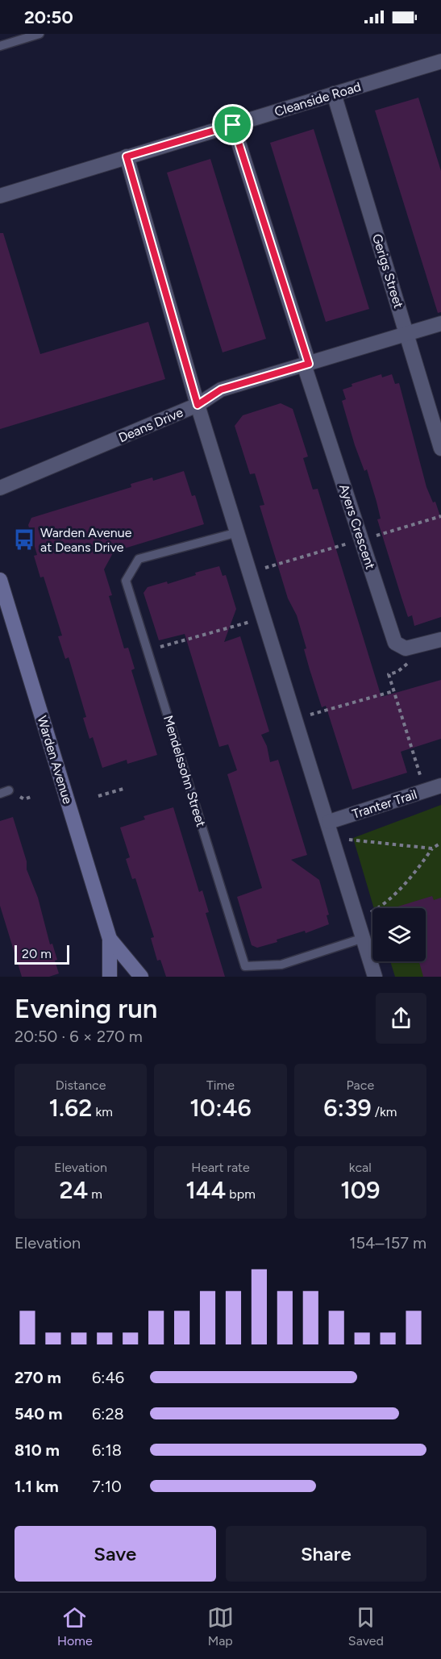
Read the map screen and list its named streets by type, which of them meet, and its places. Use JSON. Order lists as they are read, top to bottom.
{
  "streets": {
    "main road": ["Warden Avenue"],
    "street": [
      "Cleanside Road",
      "Gerigs Street",
      "Deans Drive",
      "Ayers Crescent",
      "Tranter Trail"
    ],
    "lane": ["Mendelssohn Street"]
  },
  "crossings": [
    ["Cleanside Road", "Gerigs Street"],
    ["Cleanside Road", "Ayers Crescent"],
    ["Gerigs Street", "Deans Drive"],
    ["Deans Drive", "Ayers Crescent"]
  ],
  "places": {
    "bus stop": ["Warden Avenue at Deans Drive"]
  },
  "scale_bar": "20 m",
  "page": {
    "status": "20:50",
    "scale": "20 m",
    "heading": ["Evening run", "20:50 · 6 × 270 m"],
    "stats": [
      ["Distance", "1.62 km"],
      ["Time", "10:46"],
      ["Pace", "6:39 /km"],
      ["Elevation", "24 m"],
      ["Heart rate", "144 bpm"],
      ["kcal", "109"]
    ],
    "chart": ["Elevation", "154–157 m"],
    "list": [
      {
        "name": "270 m",
        "note": "6:46"
      },
      {
        "name": "540 m",
        "note": "6:28"
      },
      {
        "name": "810 m",
        "note": "6:18"
      },
      {
        "name": "1.1 km",
        "note": "7:10"
      }
    ],
    "buttons": ["Save", "Share"],
    "tabs": ["Home", "Map", "Saved"]
  }
}
